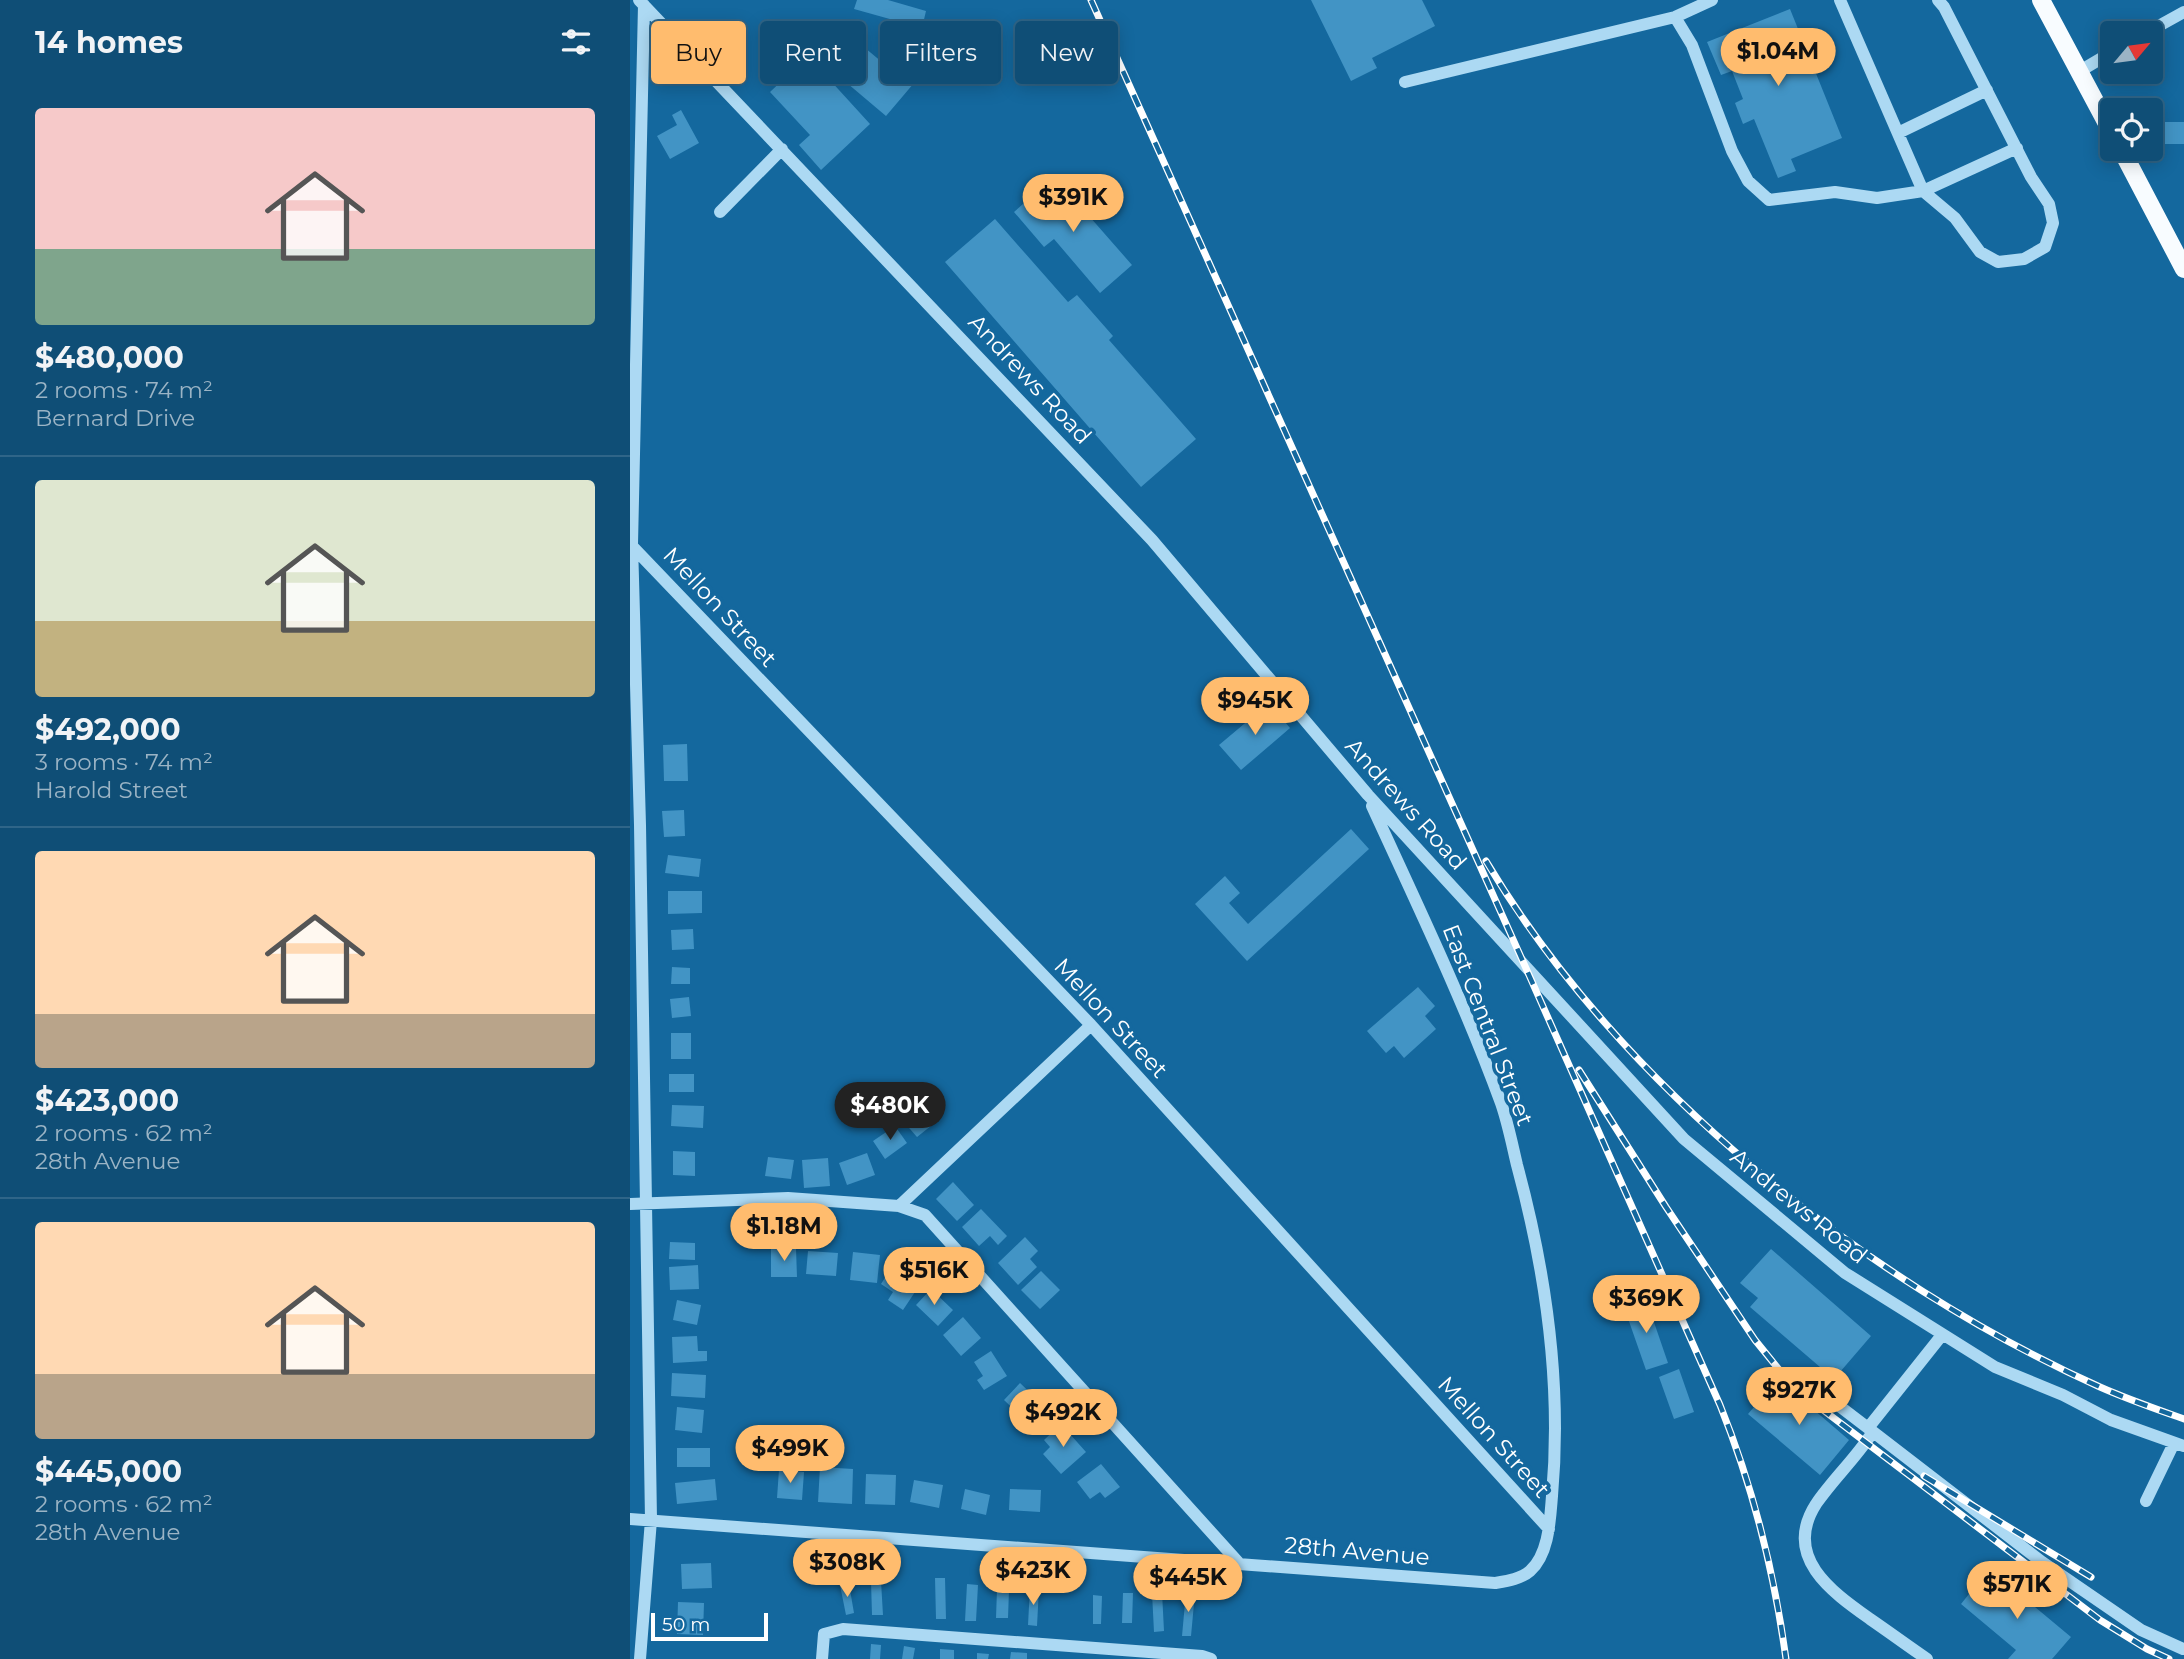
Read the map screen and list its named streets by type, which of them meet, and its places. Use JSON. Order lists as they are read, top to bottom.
{
  "streets": {
    "street": [
      "Andrews Road",
      "Mellon Street",
      "East Central Street",
      "28th Avenue"
    ]
  },
  "crossings": [
    ["Andrews Road", "East Central Street"],
    ["Mellon Street", "East Central Street"],
    ["Mellon Street", "28th Avenue"],
    ["East Central Street", "28th Avenue"]
  ],
  "scale_bar": "50 m",
  "north": "top right",
  "page": {
    "heading": "14 homes",
    "chip": [
      "Buy",
      "Rent",
      "Filters",
      "New"
    ],
    "price": [
      "$1.04M",
      "$391K",
      "$945K",
      "$480K",
      "$1.18M",
      "$516K",
      "$369K",
      "$927K",
      "$492K",
      "$499K",
      "$308K",
      "$423K",
      "$445K",
      "$571K"
    ],
    "list": [
      {
        "name": "$480,000",
        "note": "2 rooms · 74 m² · Bernard Drive"
      },
      {
        "name": "$492,000",
        "note": "3 rooms · 74 m² · Harold Street"
      },
      {
        "name": "$423,000",
        "note": "2 rooms · 62 m² · 28th Avenue"
      },
      {
        "name": "$445,000",
        "note": "2 rooms · 62 m² · 28th Avenue"
      }
    ],
    "scale": "50 m"
  }
}
